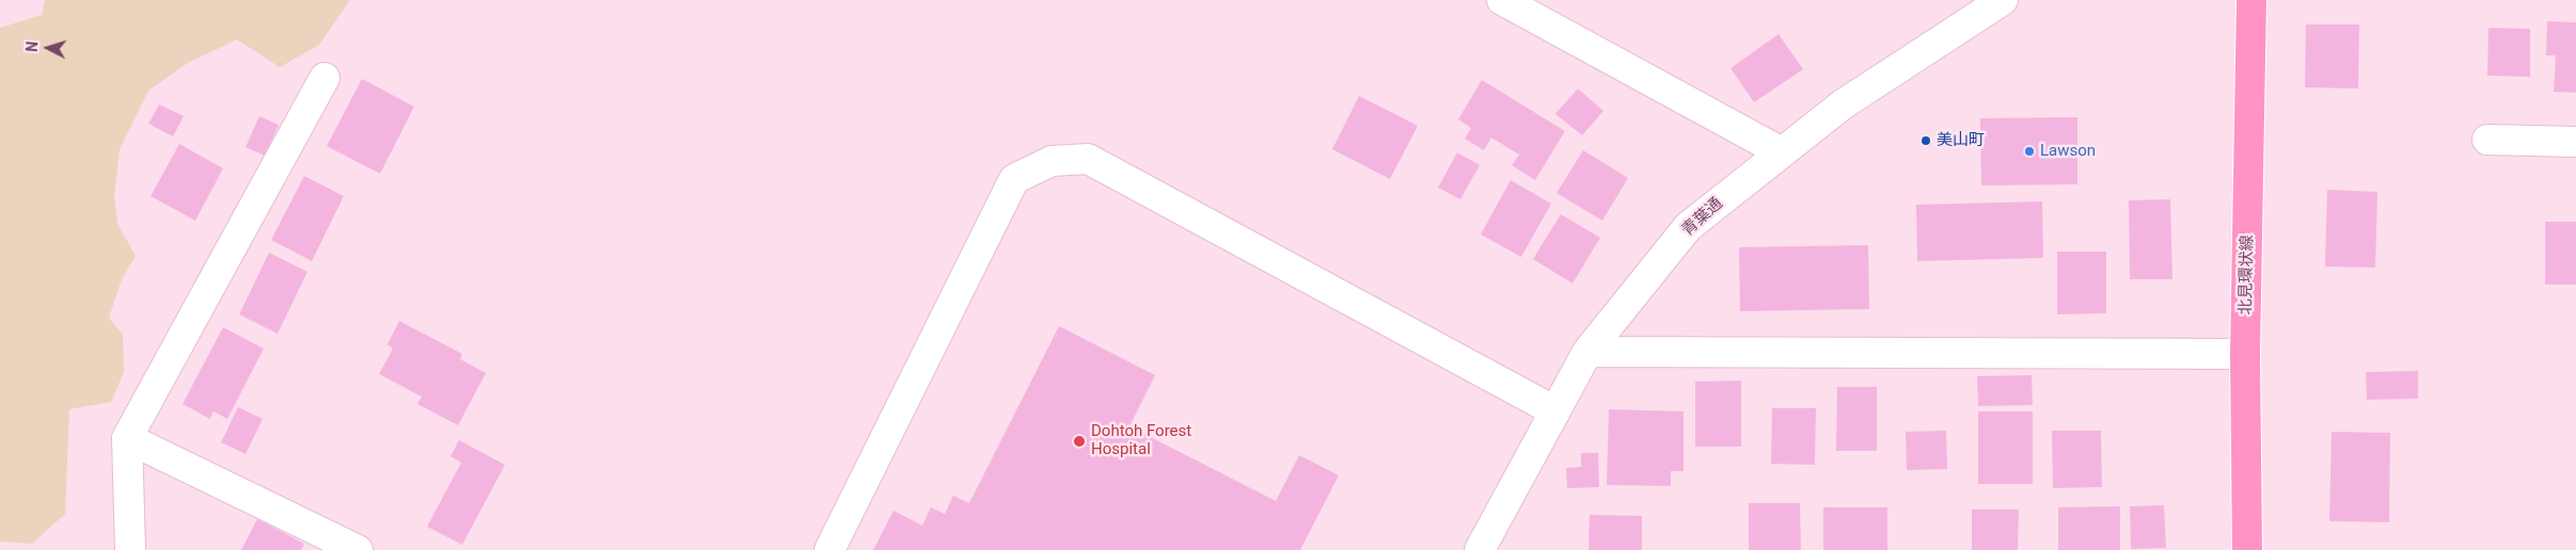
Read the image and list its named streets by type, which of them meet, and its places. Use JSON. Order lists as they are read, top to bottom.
{
  "streets": {
    "main road": ["北見環状線"],
    "street": ["青葉通"]
  },
  "places": ["美山町", "Lawson", "Dohtoh Forest Hospital"],
  "north": "left"
}
